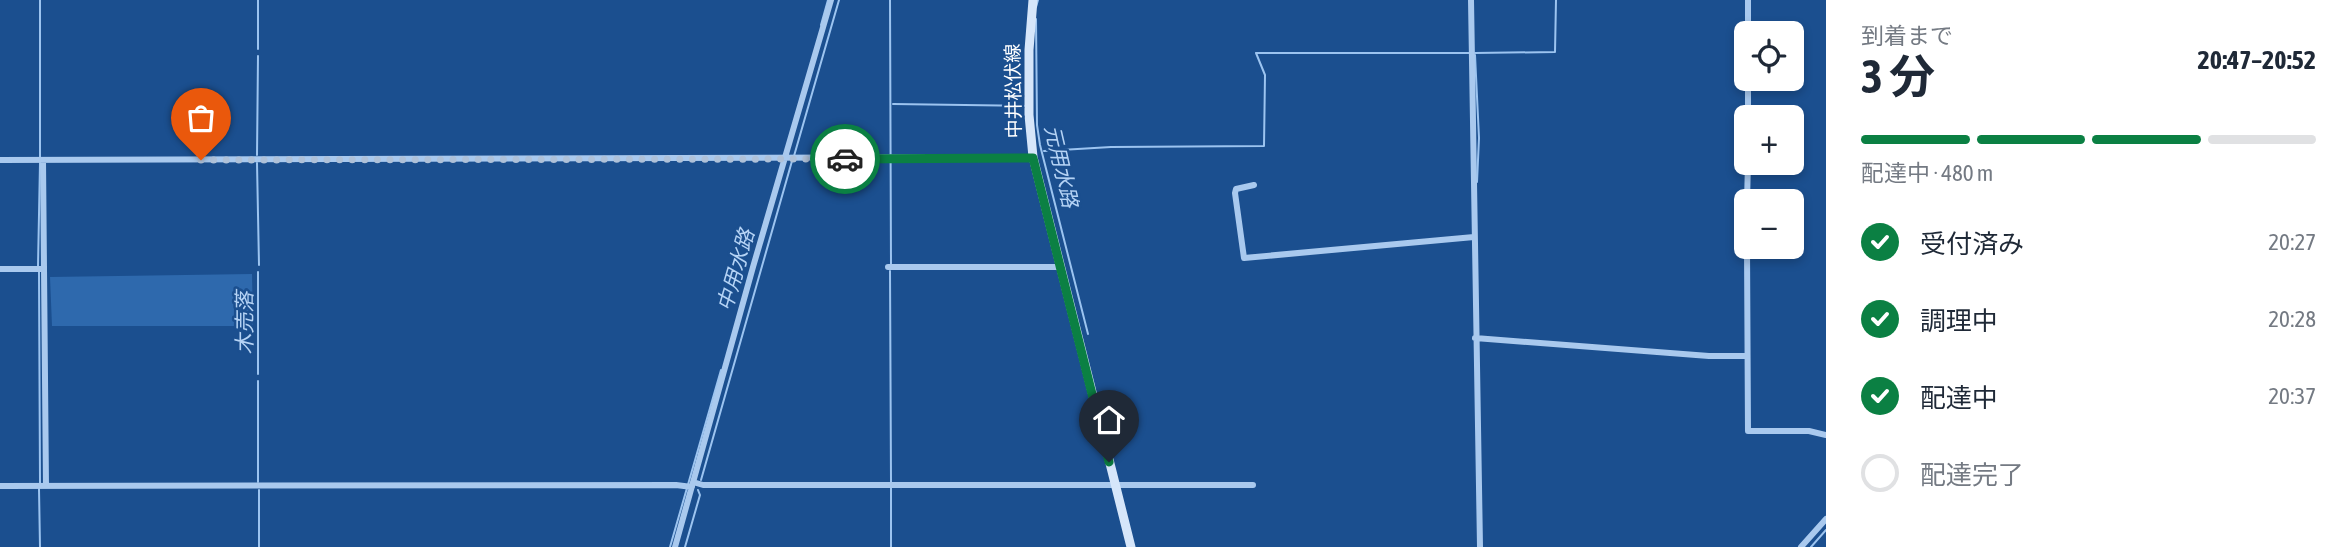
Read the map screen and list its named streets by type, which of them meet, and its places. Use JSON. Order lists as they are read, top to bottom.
{
  "streets": {
    "main road": ["中井松伏線"]
  },
  "water": ["元用水路", "中用水路", "木売落"],
  "page": {
    "heading": ["3 分", "到着まで", "20:47–20:52"],
    "map_buttons": ["+", "−"],
    "bar": "配達中 · 480 m",
    "list": [
      ["受付済み", "20:27"],
      ["調理中", "20:28"],
      ["配達中", "20:37"],
      "配達完了"
    ]
  }
}
